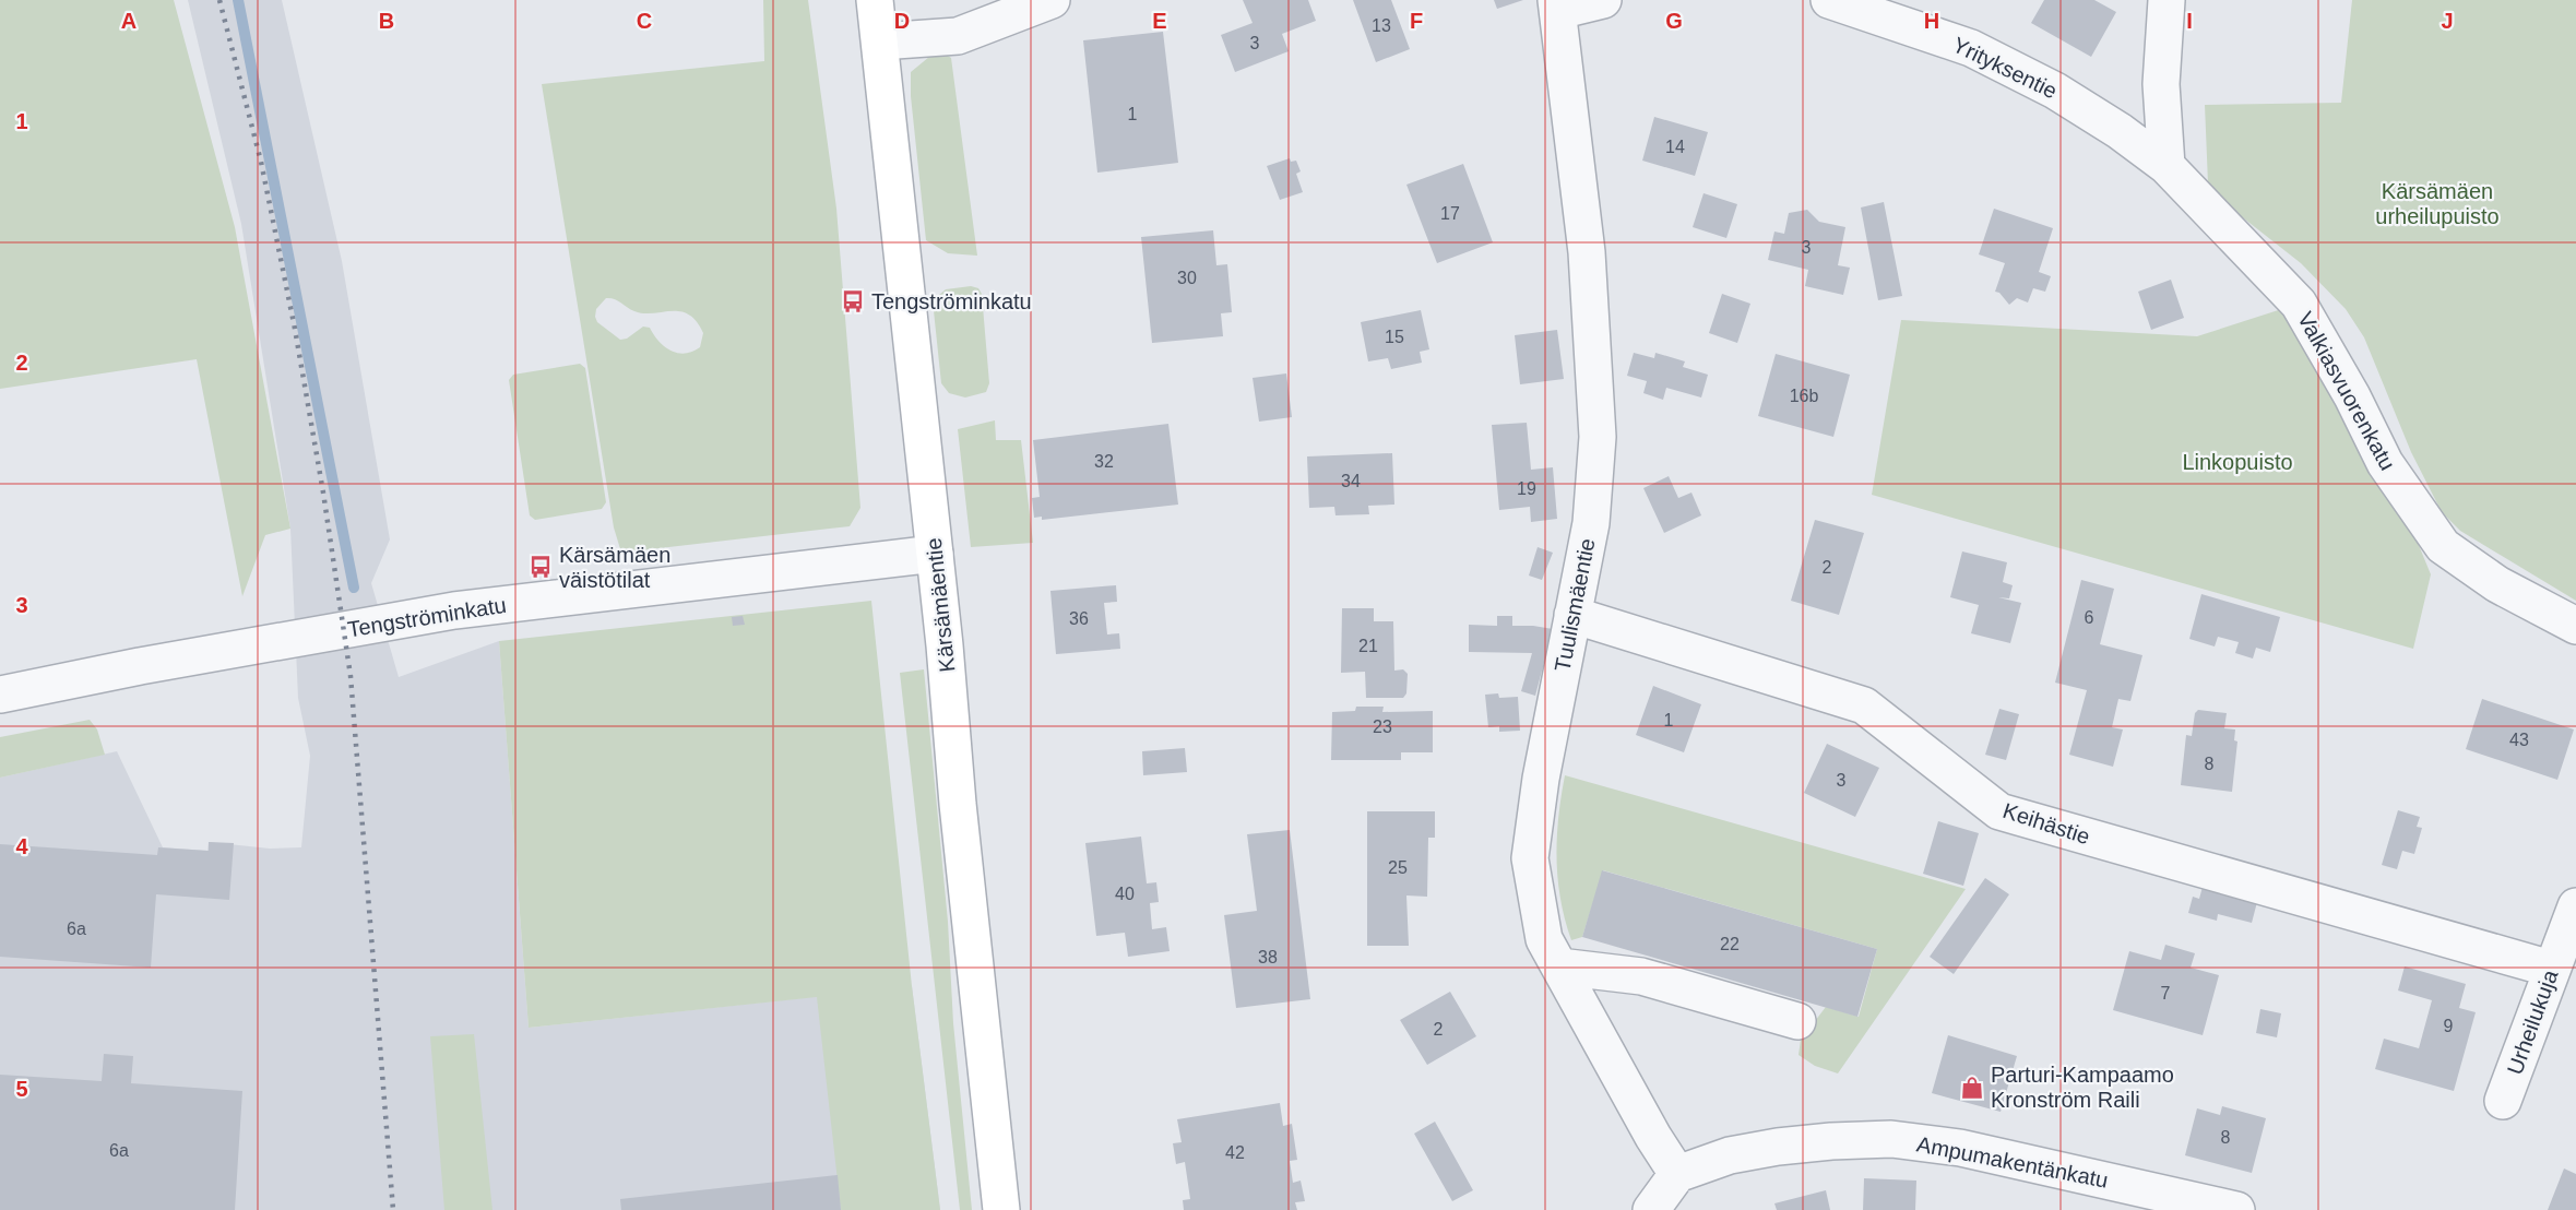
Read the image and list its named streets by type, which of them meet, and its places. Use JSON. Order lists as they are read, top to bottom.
{
  "streets": {
    "street": [
      "Yrityksentie",
      "Valkiasvuorenkatu",
      "Kärsämäentie",
      "Tuulismäentie",
      "Tengströminkatu",
      "Keihästie",
      "Urheilukuja",
      "Ampumakentänkatu"
    ]
  },
  "crossings": [
    ["Yrityksentie", "Valkiasvuorenkatu"],
    ["Kärsämäentie", "Tengströminkatu"],
    ["Tuulismäentie", "Keihästie"],
    ["Tuulismäentie", "Ampumakentänkatu"],
    ["Keihästie", "Urheilukuja"]
  ],
  "parks": ["Kärsämäen urheilupuisto", "Linkopuisto"],
  "places": {
    "bus stop": ["Tengströminkatu", "Kärsämäen väistötilat"],
    "shop": ["Parturi-Kampaamo Kronström Raili"]
  },
  "house_numbers": [
    "13",
    "3",
    "1",
    "14",
    "17",
    "3",
    "30",
    "15",
    "16b",
    "32",
    "34",
    "19",
    "2",
    "6",
    "36",
    "21",
    "1",
    "23",
    "43",
    "8",
    "3",
    "25",
    "40",
    "6a",
    "22",
    "38",
    "7",
    "9",
    "2",
    "8",
    "6a",
    "42"
  ],
  "grid": {
    "columns": [
      "A",
      "B",
      "C",
      "D",
      "E",
      "F",
      "G",
      "H",
      "I",
      "J"
    ],
    "rows": [
      "1",
      "2",
      "3",
      "4",
      "5"
    ]
  }
}
